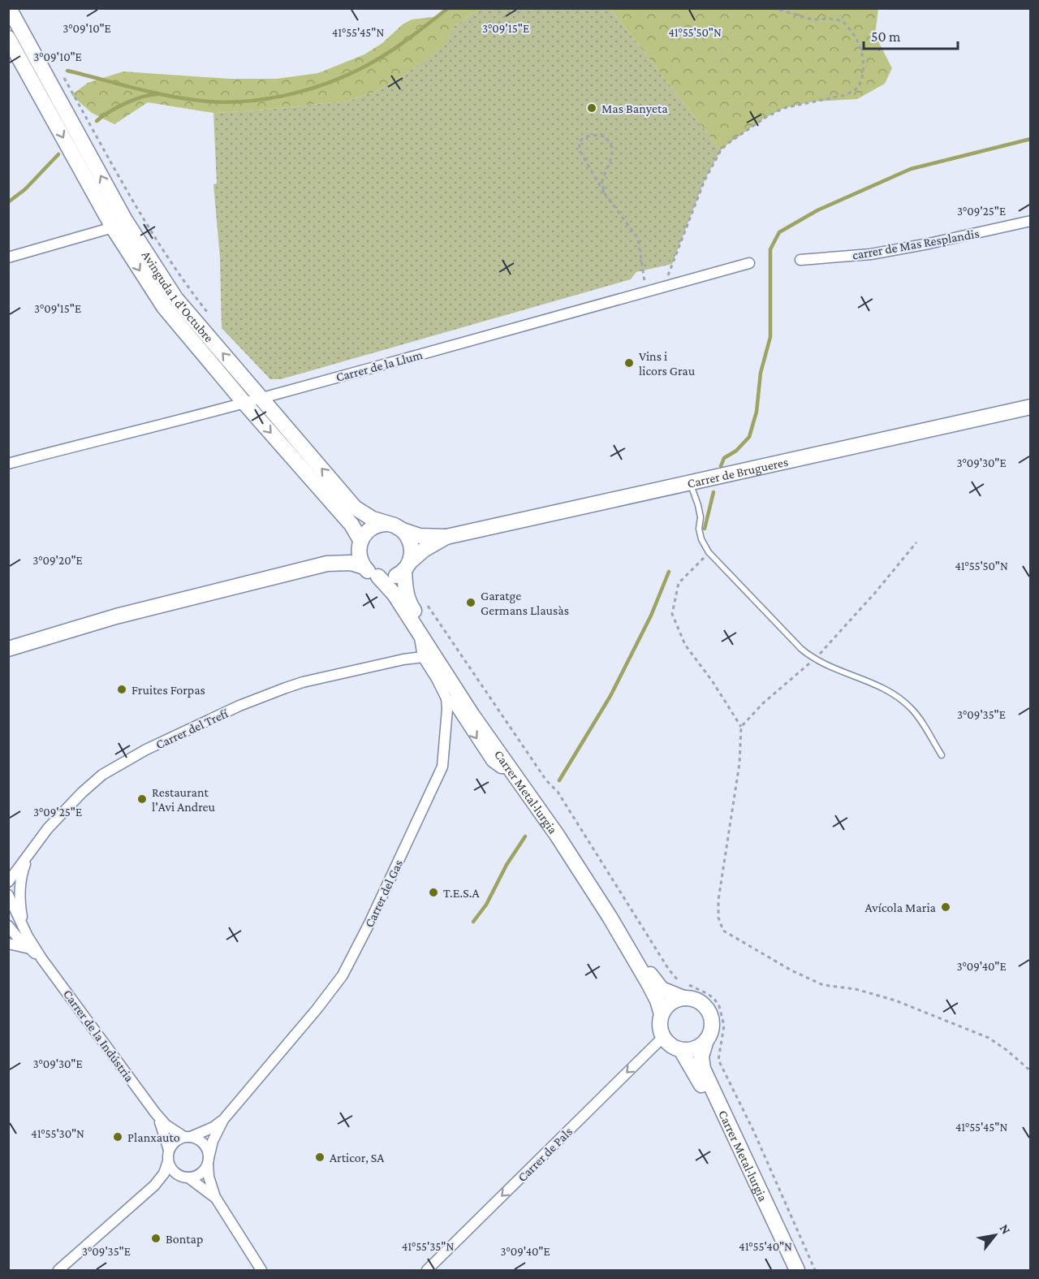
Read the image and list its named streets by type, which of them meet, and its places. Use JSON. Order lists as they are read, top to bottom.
{
  "streets": {
    "main road": ["Avinguda 1 d'Octubre", "Carrer de Brugueres", "Carrer Metal·lurgia"],
    "street": [
      "carrer de Mas Resplandis",
      "Carrer de la Llum",
      "Carrer del Trefí",
      "Carrer del Gas",
      "Carrer de la Indústria",
      "Carrer de Pals"
    ]
  },
  "crossings": [
    ["Avinguda 1 d'Octubre", "Carrer de la Llum"],
    ["Carrer del Trefí", "Carrer del Gas"],
    ["Carrer Metal·lurgia", "Carrer del Gas"],
    ["Carrer Metal·lurgia", "Carrer de Pals"],
    ["Carrer del Gas", "Carrer de la Indústria"]
  ],
  "one_way": ["Carrer de Pals"],
  "places": [
    "Mas Banyeta",
    "Vins i licors Grau",
    "Garatge Germans Llausàs",
    "Fruites Forpas",
    "Restaurant l'Avi Andreu",
    "T.E.S.A",
    "Avícola Maria",
    "Planxauto",
    "Articor, SA",
    "Bontap"
  ],
  "scale_bar": "50 m",
  "north": "top right",
  "coordinates": [
    "3°09'10\"E",
    "3°09'15\"E",
    "41°55'50\"N",
    "41°55'45\"N",
    "3°09'25\"E",
    "3°09'30\"E",
    "3°09'20\"E",
    "3°09'35\"E",
    "3°09'40\"E",
    "41°55'30\"N",
    "41°55'35\"N",
    "41°55'40\"N"
  ]
}
